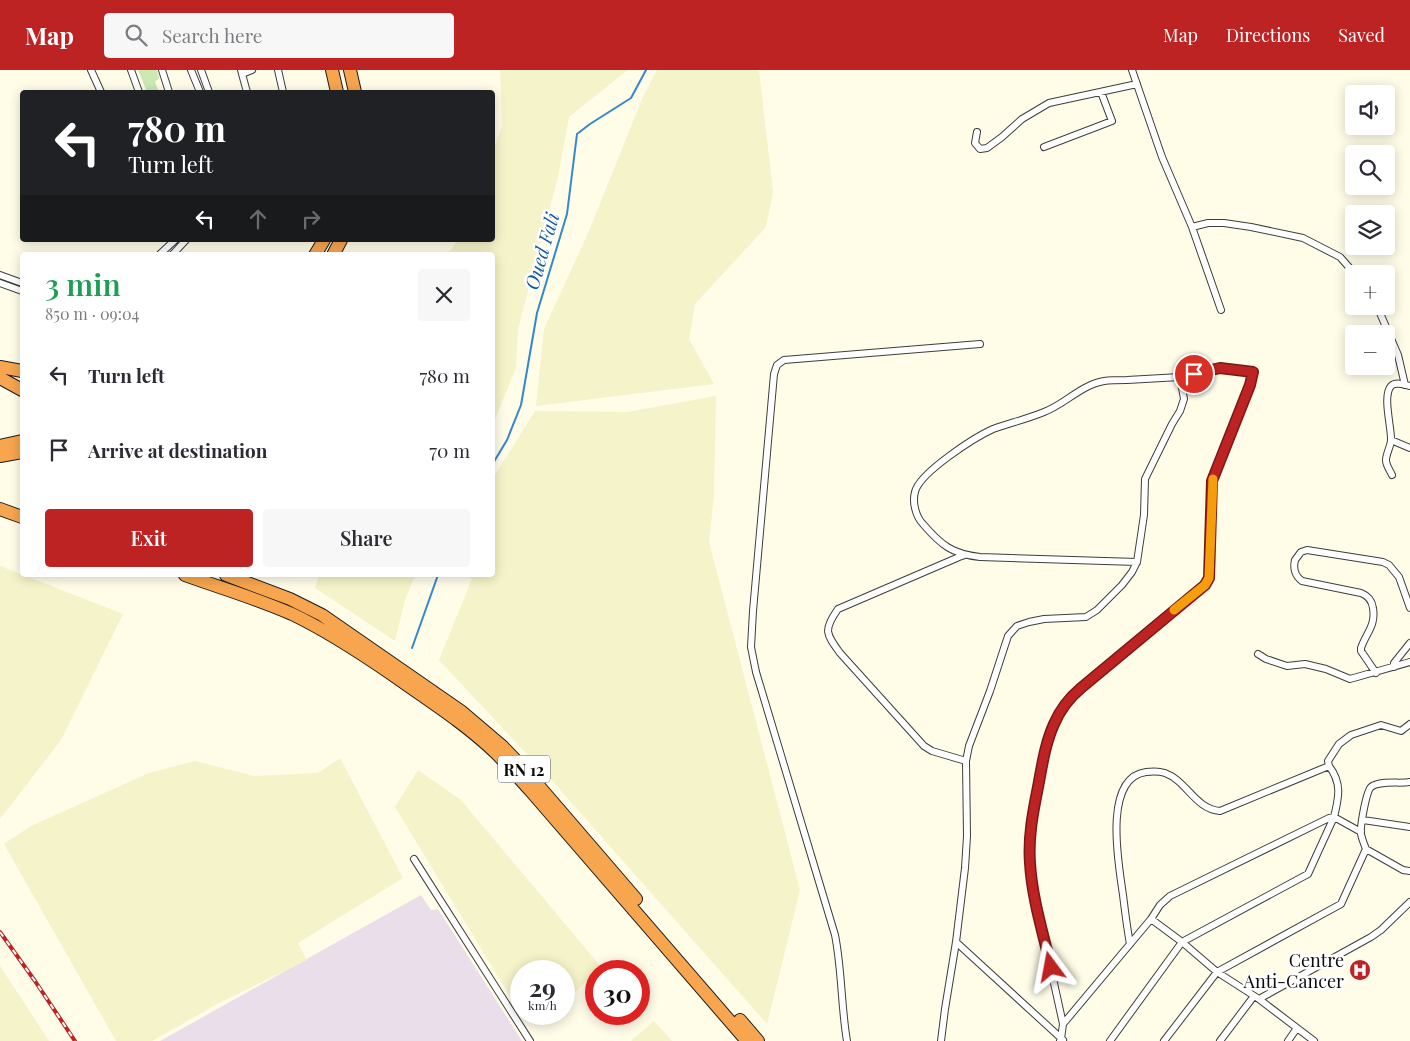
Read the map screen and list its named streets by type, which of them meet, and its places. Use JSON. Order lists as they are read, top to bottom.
{
  "streets": {
    "highway": ["RN 12"]
  },
  "water": ["Oued Fali"],
  "places": {
    "hospital": ["Centre Anti-Cancer"]
  },
  "page": {
    "header": "Map",
    "search": "Search here",
    "nav": ["Map", "Directions", "Saved"],
    "map_buttons": ["+", "−"],
    "turn": ["780 m", "Turn left"],
    "heading": ["3 min", "850 m · 09:04"],
    "list": [
      {
        "name": "Turn left",
        "value": "780 m"
      },
      {
        "name": "Arrive at destination",
        "value": "70 m"
      }
    ],
    "buttons": ["Exit", "Share"],
    "speed": "29 km/h",
    "limit": "30"
  }
}
